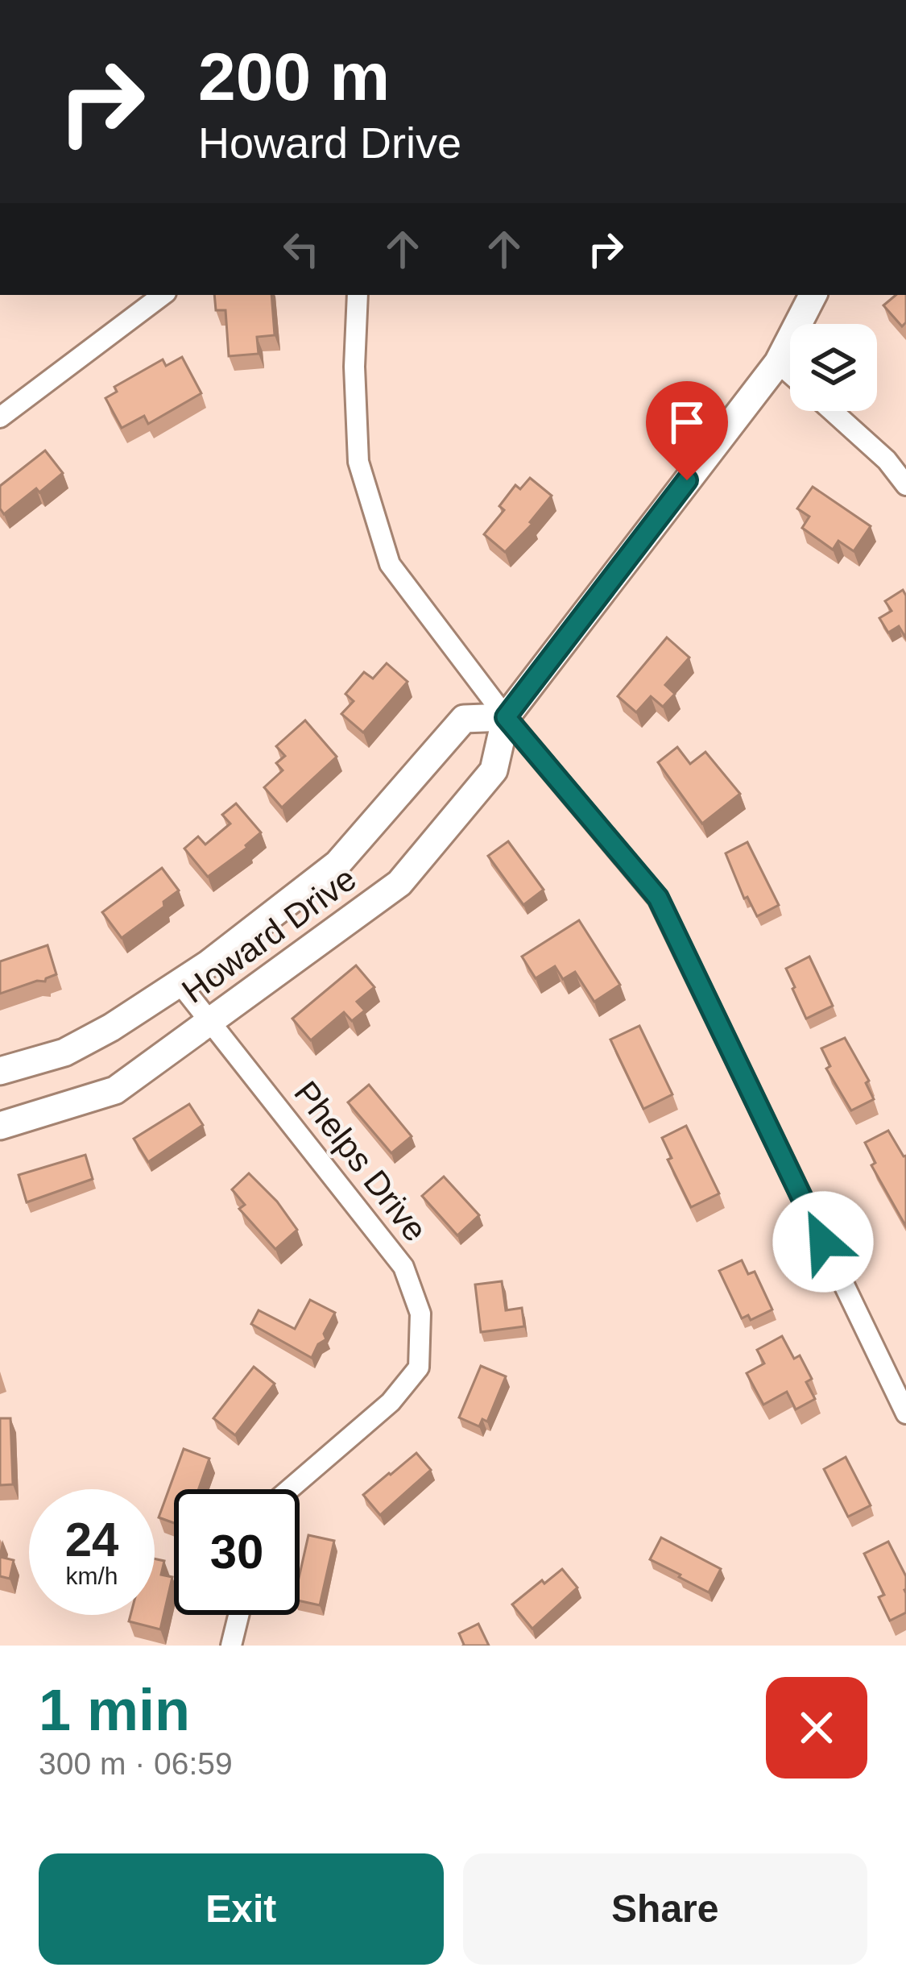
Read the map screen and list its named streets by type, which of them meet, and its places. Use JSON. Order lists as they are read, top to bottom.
{
  "streets": {
    "street": ["Howard Drive", "Phelps Drive"]
  },
  "crossings": [
    ["Howard Drive", "Phelps Drive"]
  ],
  "page": {
    "turn": ["200 m", "Howard Drive"],
    "speed": "24 km/h",
    "limit": "30",
    "heading": ["1 min", "300 m · 06:59"],
    "buttons": ["Exit", "Share"]
  }
}
